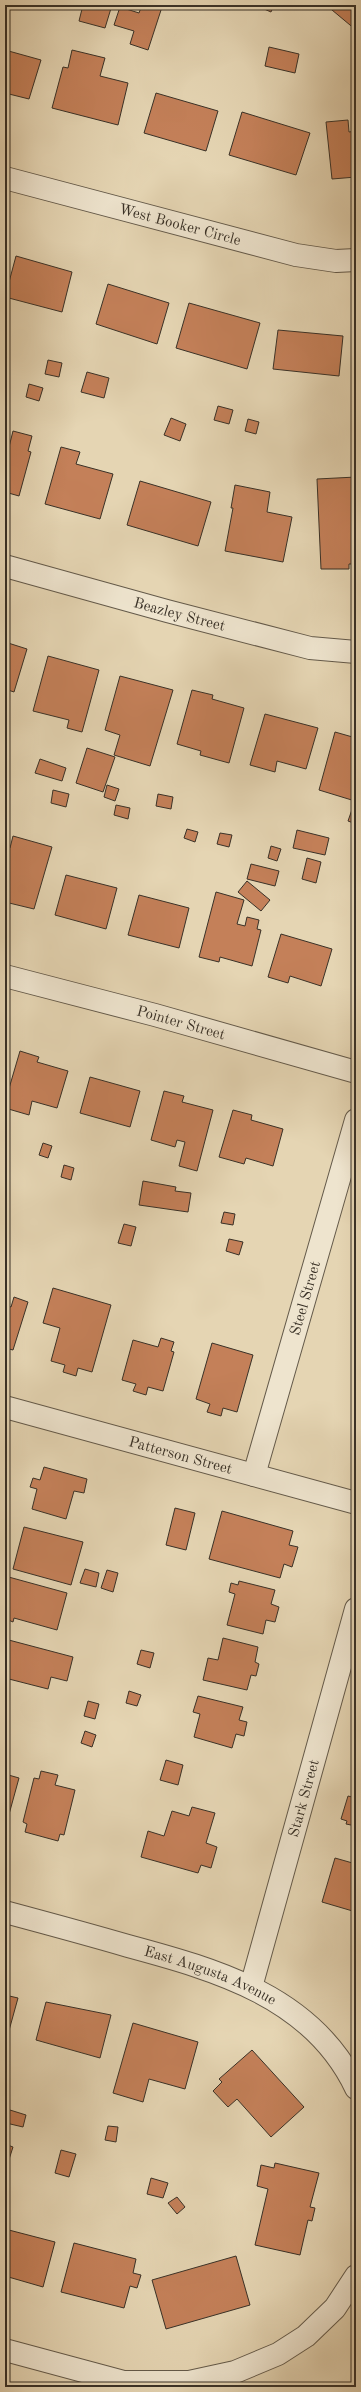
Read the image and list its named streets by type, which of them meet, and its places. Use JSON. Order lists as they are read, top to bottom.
{
  "streets": {
    "street": [
      "West Booker Circle",
      "Beazley Street",
      "Pointer Street",
      "Steel Street",
      "Patterson Street",
      "Stark Street",
      "East Augusta Avenue"
    ]
  },
  "crossings": [
    ["Steel Street", "Patterson Street"],
    ["Stark Street", "East Augusta Avenue"]
  ]
}
